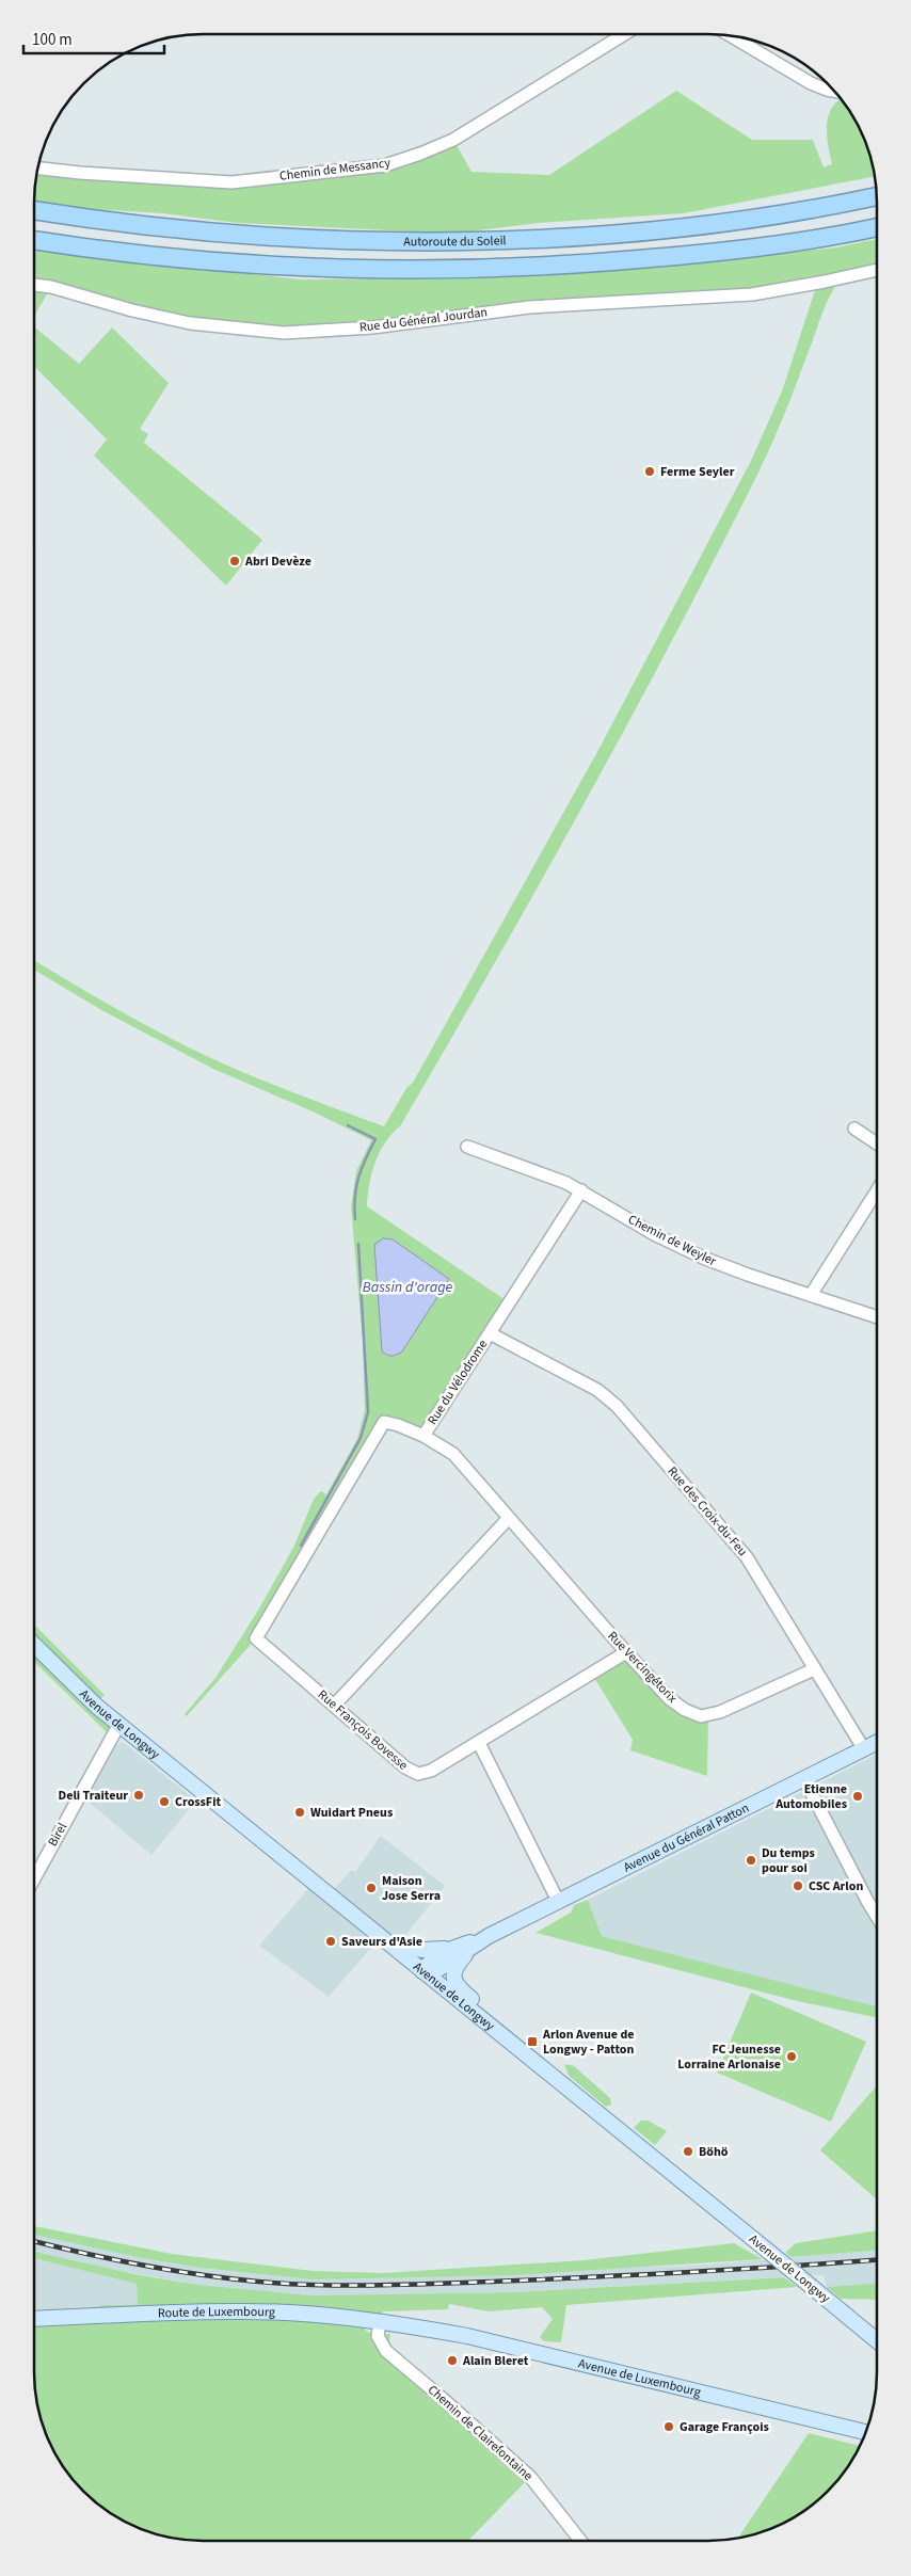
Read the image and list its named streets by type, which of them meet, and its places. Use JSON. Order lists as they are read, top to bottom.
{
  "streets": {
    "highway": ["Autoroute du Soleil"],
    "main road": [
      "Avenue de Longwy",
      "Avenue du Général Patton",
      "Route de Luxembourg",
      "Avenue de Luxembourg"
    ],
    "street": [
      "Chemin de Messancy",
      "Rue du Général Jourdan",
      "Chemin de Weyler",
      "Rue du Vélodrome",
      "Rue des Croix-du-Feu",
      "Rue Vercingétorix",
      "Rue François Bovesse",
      "Birel",
      "Chemin de Clairefontaine"
    ]
  },
  "crossings": [
    ["Chemin de Weyler", "Rue du Vélodrome"],
    ["Rue du Vélodrome", "Rue des Croix-du-Feu"],
    ["Rue du Vélodrome", "Rue Vercingétorix"],
    ["Rue du Vélodrome", "Rue François Bovesse"],
    ["Rue des Croix-du-Feu", "Rue Vercingétorix"],
    ["Rue des Croix-du-Feu", "Avenue du Général Patton"],
    ["Rue Vercingétorix", "Rue François Bovesse"],
    ["Avenue de Longwy", "Birel"],
    ["Route de Luxembourg", "Avenue de Luxembourg"],
    ["Route de Luxembourg", "Chemin de Clairefontaine"]
  ],
  "water": ["Bassin d'orage"],
  "places": {
    "other": [
      "Ferme Seyler",
      "Abri Devèze",
      "Deli Traiteur",
      "Etienne Automobiles",
      "CrossFit",
      "Wuidart Pneus",
      "Du temps pour soi",
      "CSC Arlon",
      "Maison Jose Serra",
      "Saveurs d'Asie",
      "FC Jeunesse Lorraine Arlonaise",
      "Böhö",
      "Alain Bleret",
      "Garage François"
    ],
    "transit": ["Arlon Avenue de Longwy - Patton"]
  },
  "scale_bar": "100 m"
}
